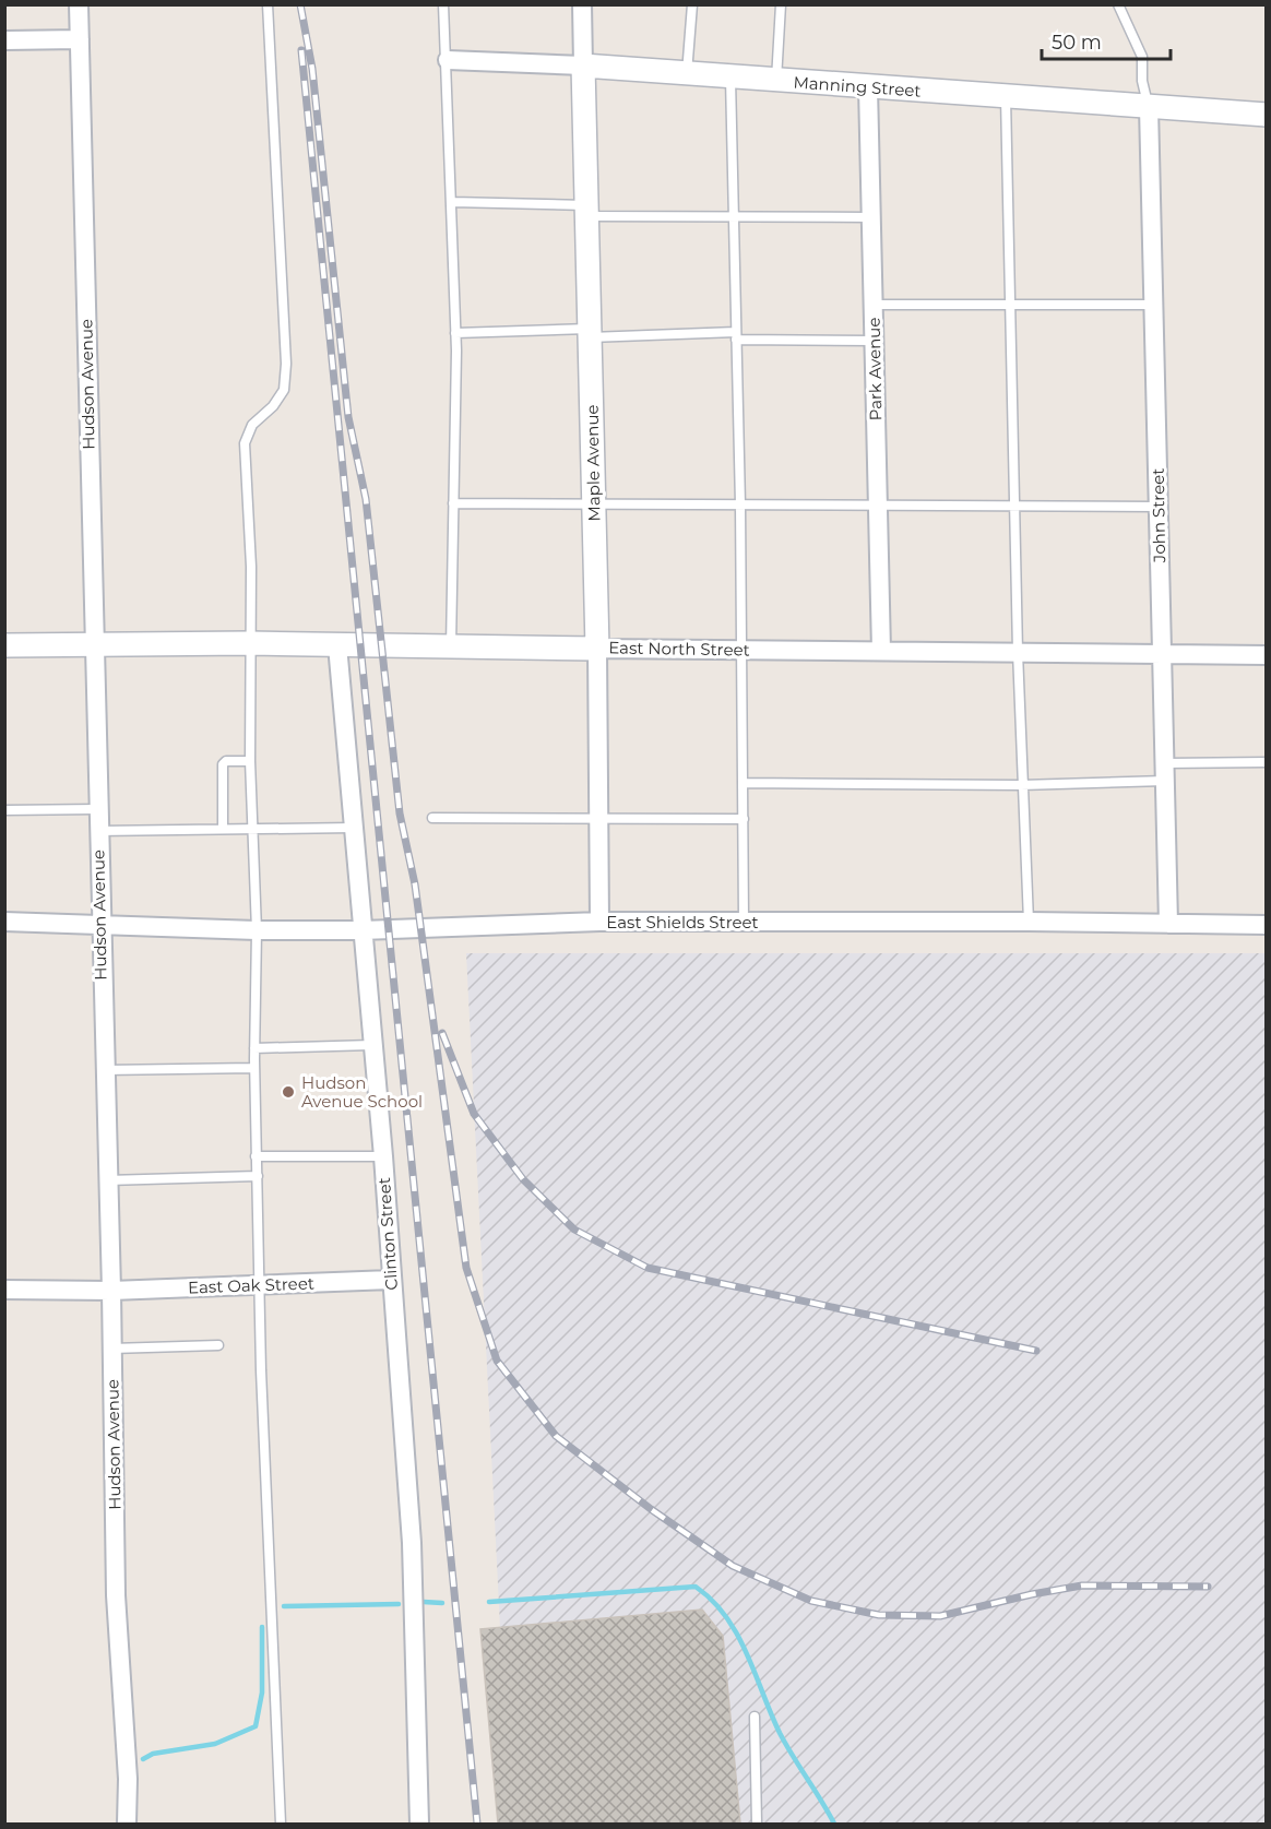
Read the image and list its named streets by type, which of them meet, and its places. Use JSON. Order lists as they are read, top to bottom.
{
  "streets": {
    "street": [
      "Manning Street",
      "Park Avenue",
      "Hudson Avenue",
      "Maple Avenue",
      "John Street",
      "East North Street",
      "East Shields Street",
      "Clinton Street",
      "East Oak Street"
    ]
  },
  "crossings": [
    ["Manning Street", "Park Avenue"],
    ["Manning Street", "Maple Avenue"],
    ["Manning Street", "John Street"],
    ["Park Avenue", "East North Street"],
    ["Hudson Avenue", "East North Street"],
    ["Hudson Avenue", "East Shields Street"],
    ["Hudson Avenue", "East Oak Street"],
    ["Maple Avenue", "East North Street"],
    ["Maple Avenue", "East Shields Street"],
    ["John Street", "East North Street"],
    ["John Street", "East Shields Street"],
    ["East North Street", "Clinton Street"],
    ["East Shields Street", "Clinton Street"],
    ["Clinton Street", "East Oak Street"]
  ],
  "places": ["Hudson Avenue School"],
  "scale_bar": "50 m"
}
